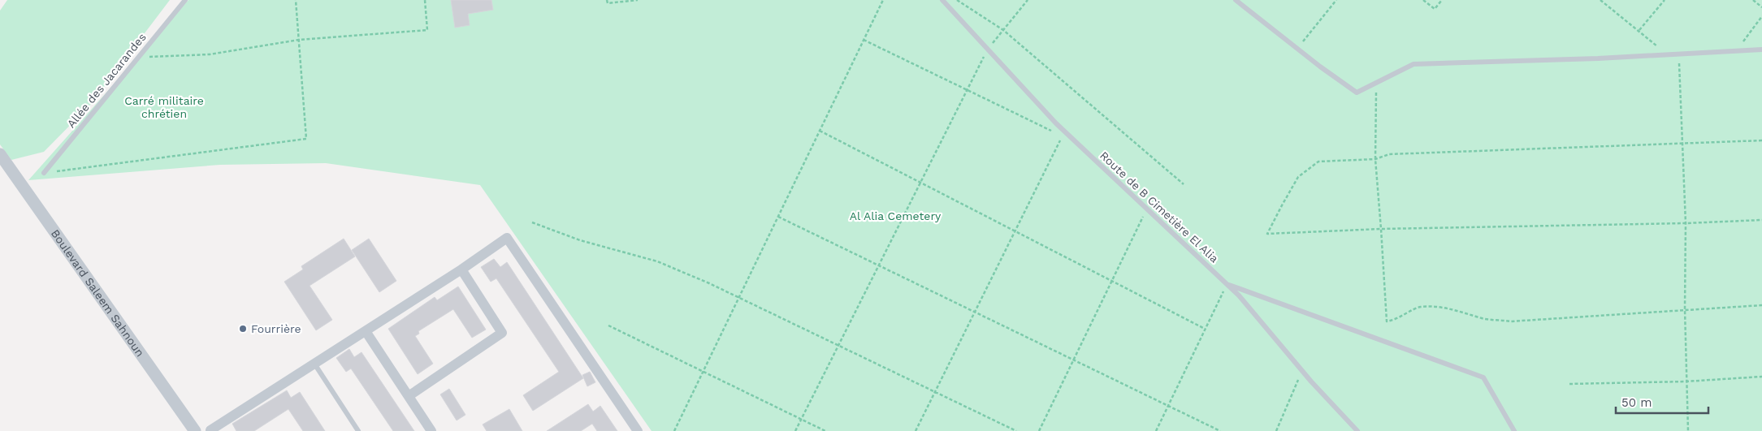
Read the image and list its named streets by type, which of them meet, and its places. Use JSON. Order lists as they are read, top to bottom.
{
  "streets": {
    "street": ["Boulevard Saleem Sahnoun"],
    "lane": ["Allée des Jacarandes", "Route de B Cimetière El Alia"]
  },
  "parks": ["Carré militaire chrétien", "Al Alia Cemetery"],
  "places": ["Fourrière"],
  "scale_bar": "50 m"
}
